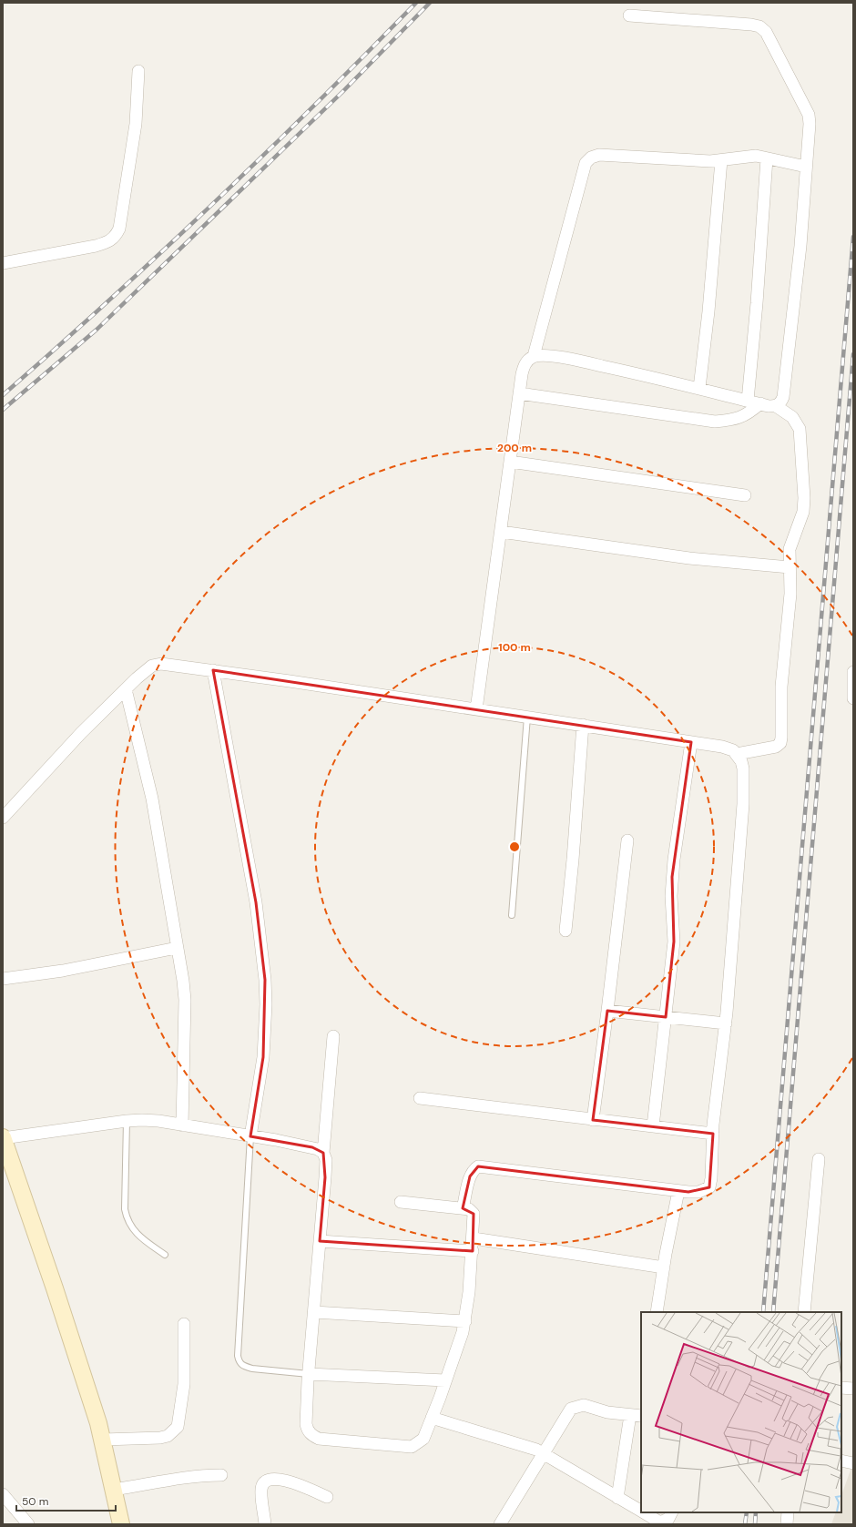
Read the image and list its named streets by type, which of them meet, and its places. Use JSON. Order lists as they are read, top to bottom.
{
  "scale_bar": "50 m",
  "rings": ["200 m", "100 m"]
}
